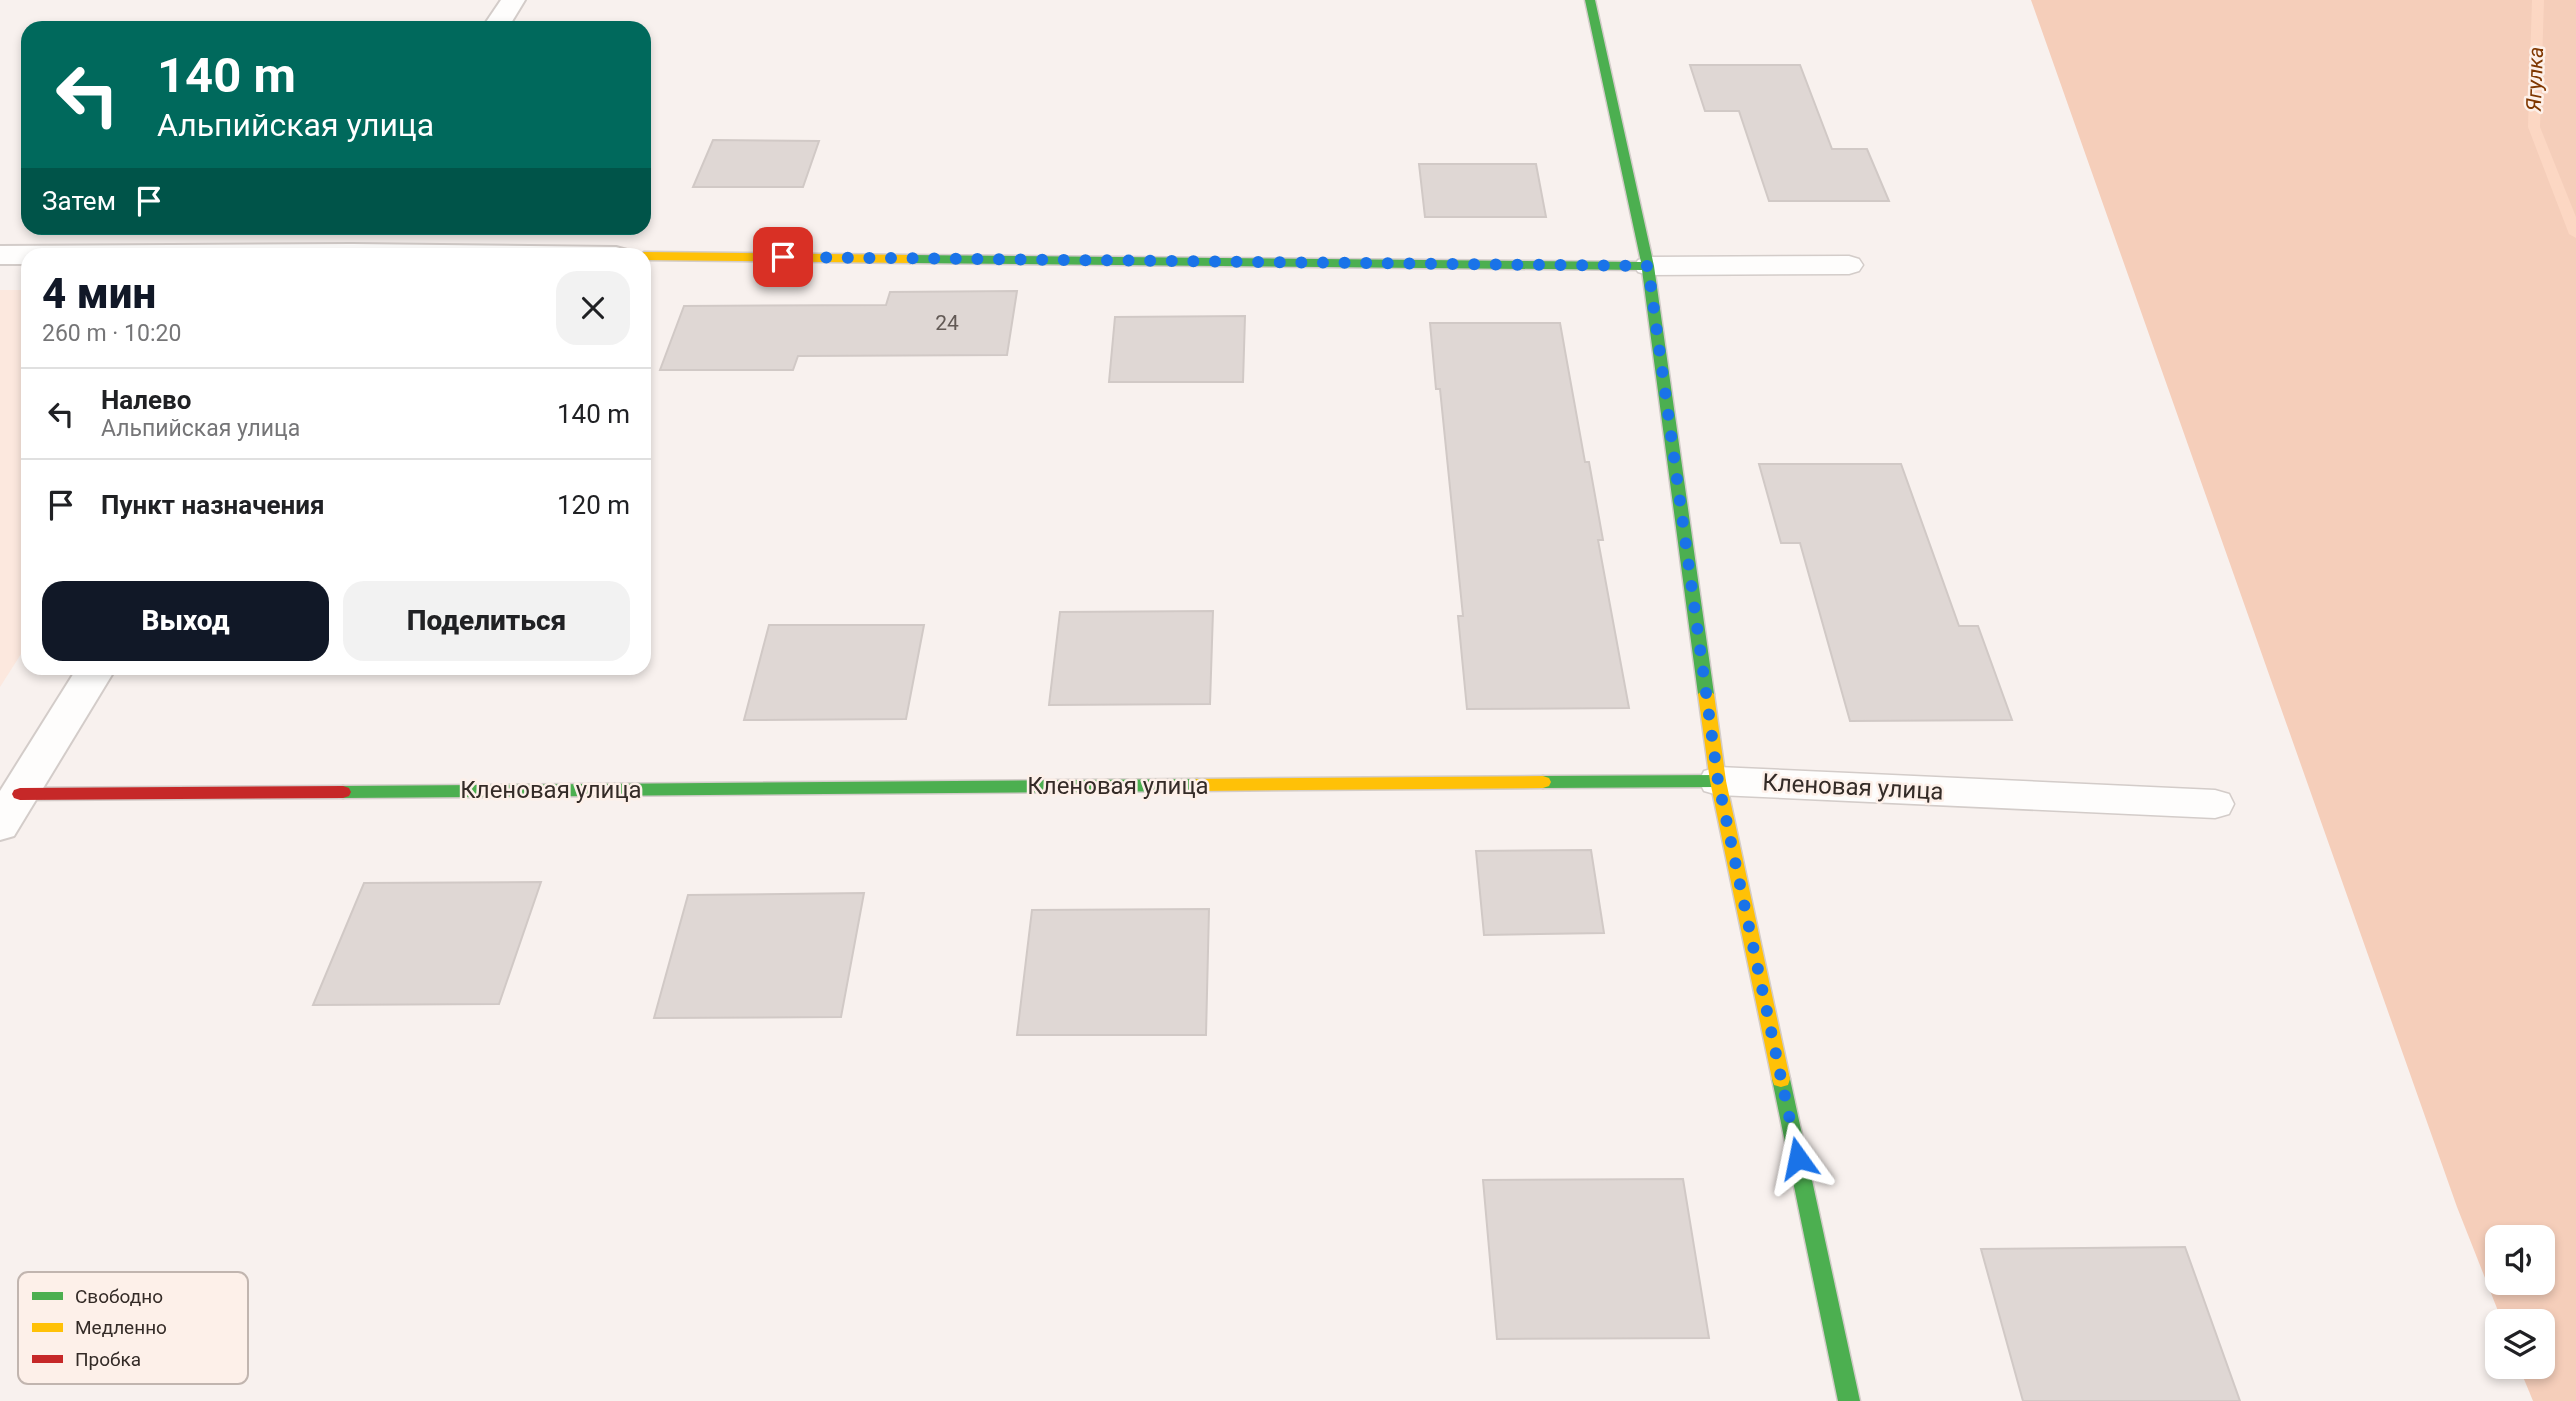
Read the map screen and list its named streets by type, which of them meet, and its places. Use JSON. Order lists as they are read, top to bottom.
{
  "streets": {
    "street": ["Кленовая улица"]
  },
  "water": ["Ягулка"],
  "house_numbers": ["24"],
  "legend": ["Свободно", "Медленно", "Пробка"],
  "page": {
    "turn": ["140 m", "Альпийская улица"],
    "then": "Затем",
    "heading": ["4 мин", "260 m · 10:20"],
    "list": [
      {
        "name": "Налево",
        "note": "Альпийская улица",
        "value": "140 m"
      },
      {
        "name": "Пункт назначения",
        "value": "120 m"
      }
    ],
    "buttons": ["Выход", "Поделиться"]
  }
}
